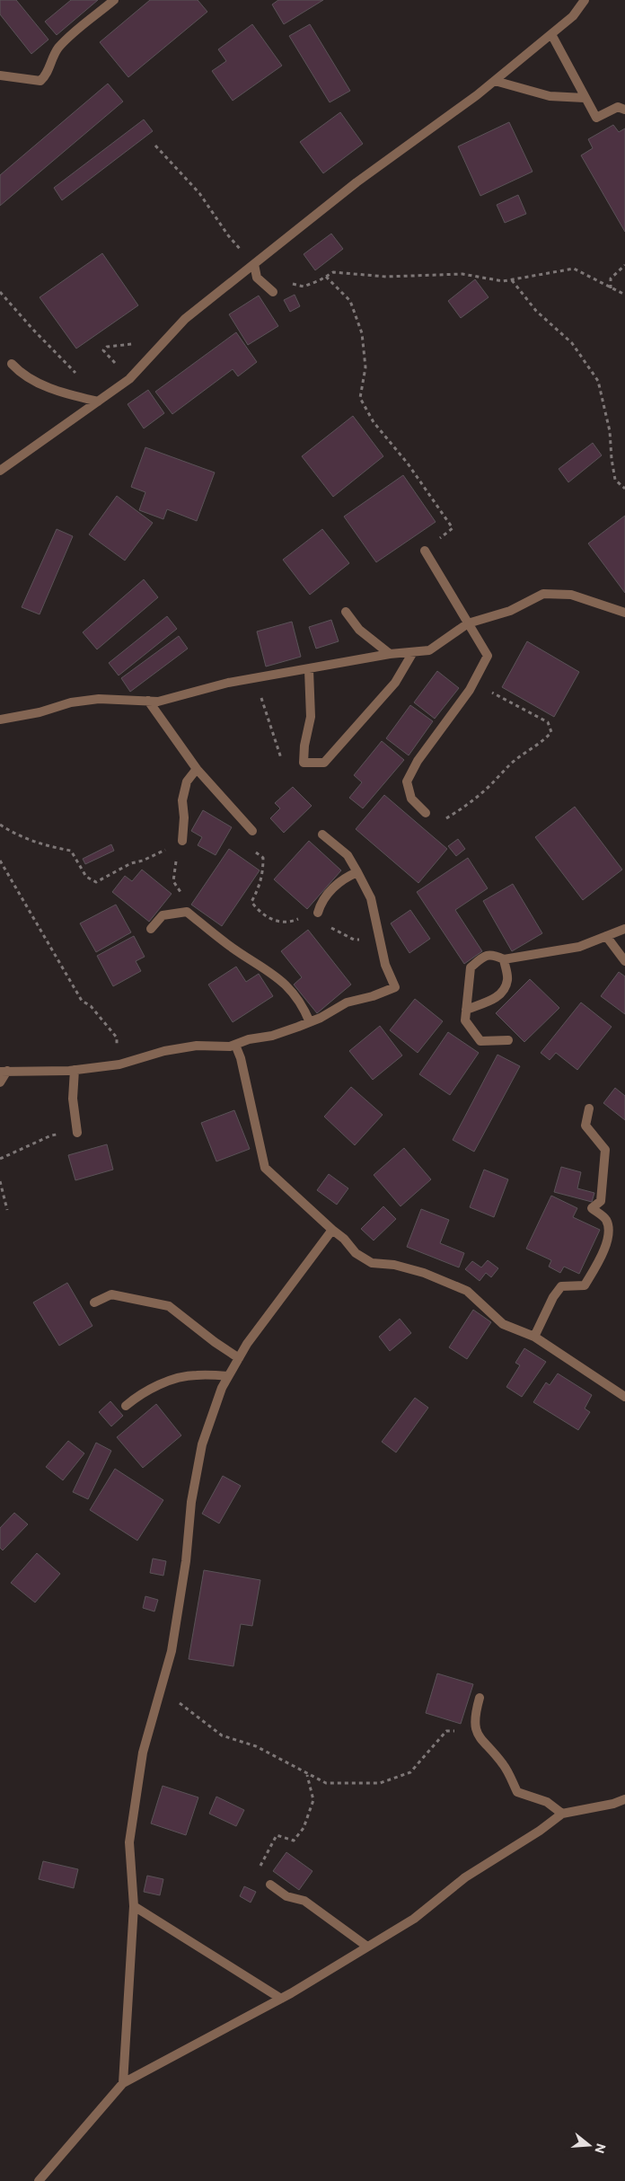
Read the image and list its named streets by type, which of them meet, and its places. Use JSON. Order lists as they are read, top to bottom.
{
  "north": "right"
}
